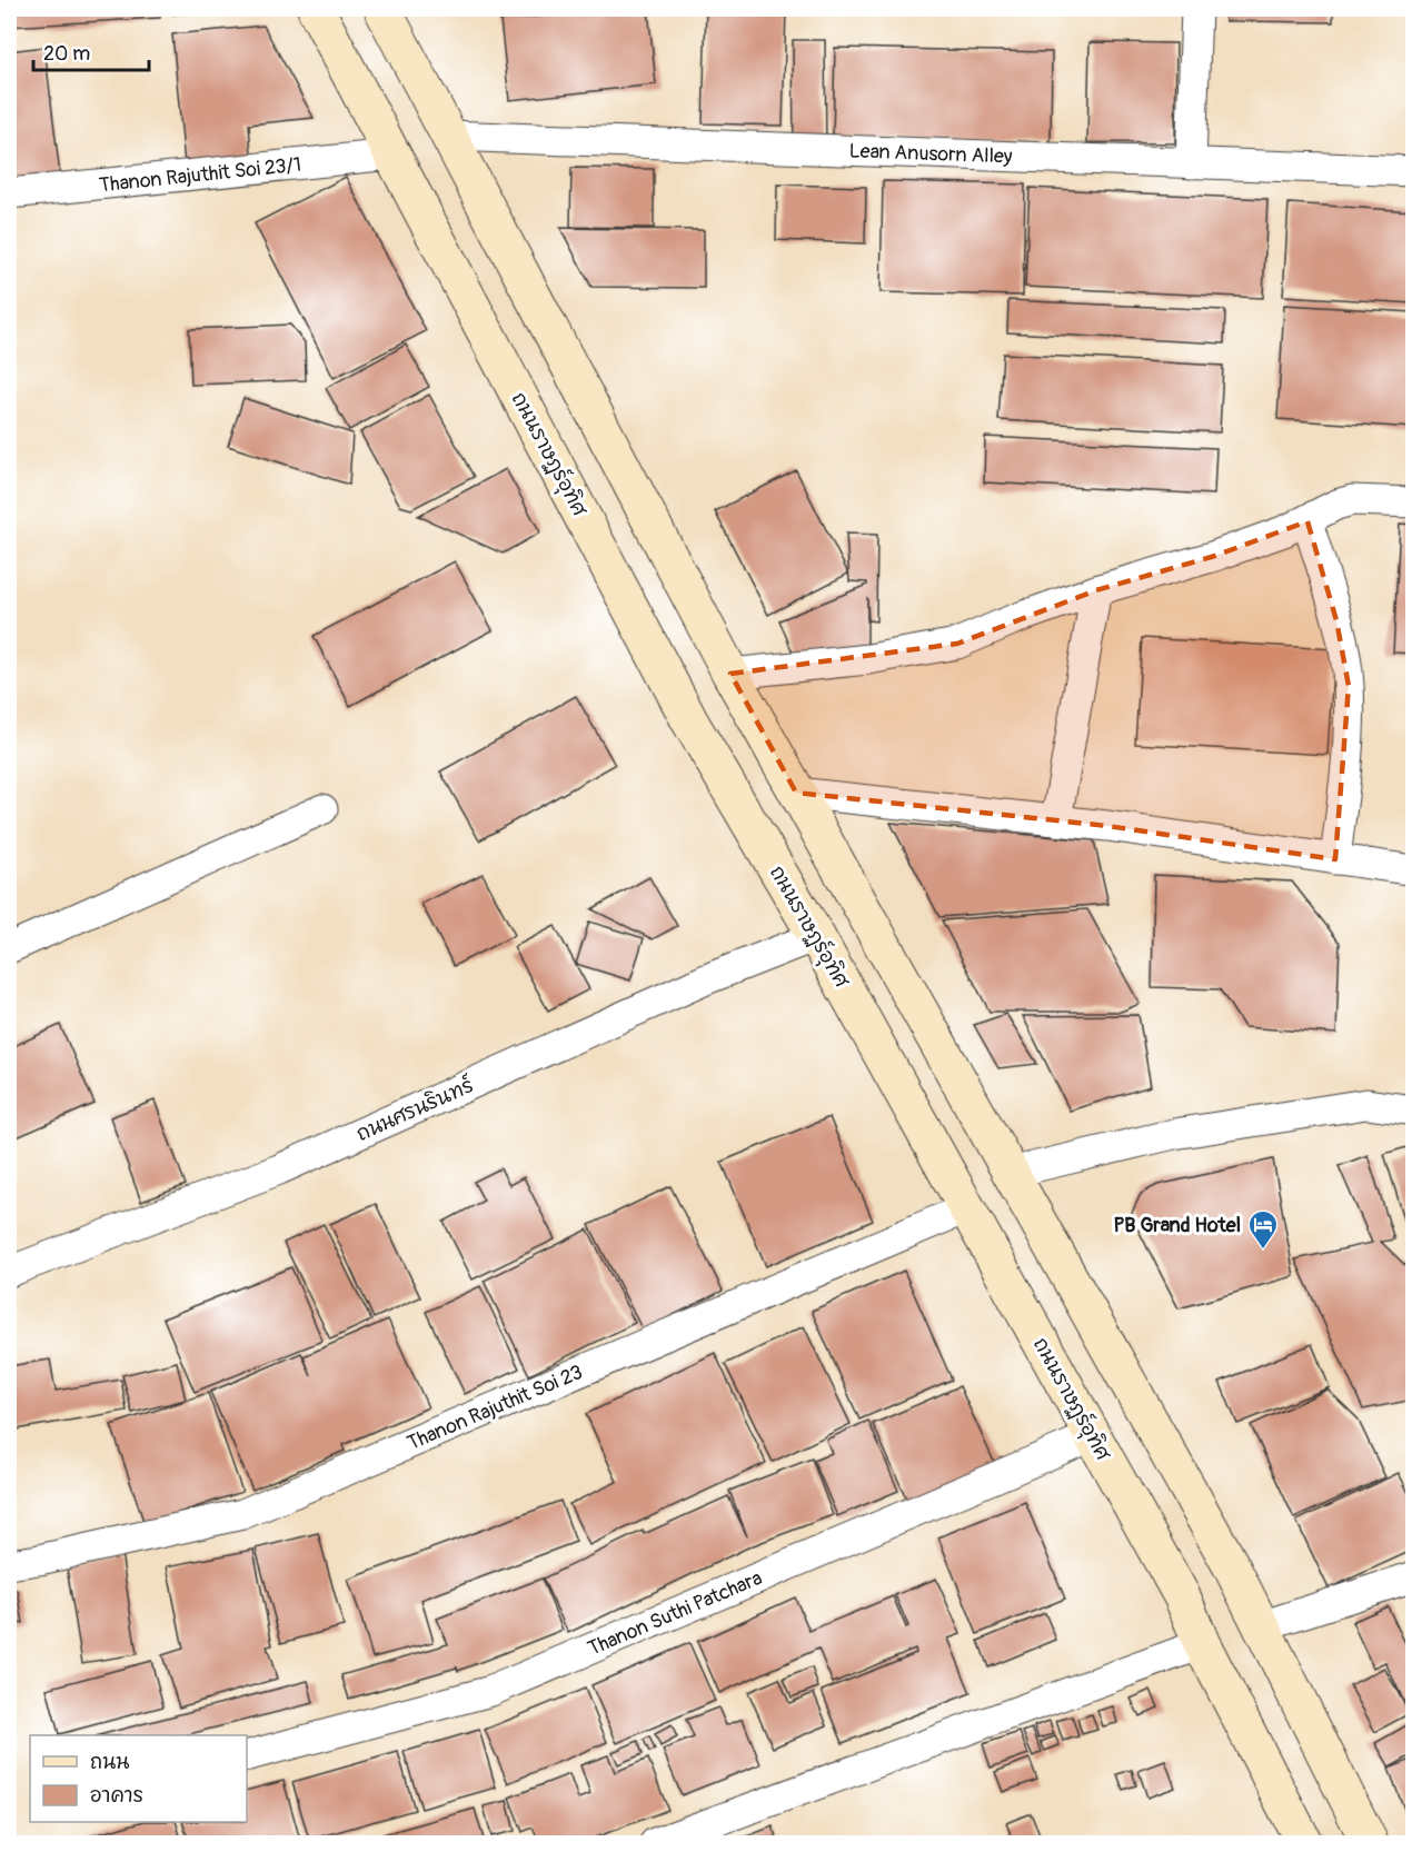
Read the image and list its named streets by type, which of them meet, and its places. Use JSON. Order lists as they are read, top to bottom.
{
  "streets": {
    "street": [
      "Lean Anusorn Alley",
      "Thanon Rajuthit Soi 23/1",
      "ถนนราษฏร์อุทิศ",
      "ถนนศรนรินทร์",
      "Thanon Rajuthit Soi 23",
      "Thanon Suthi Patchara"
    ]
  },
  "crossings": [
    ["Thanon Rajuthit Soi 23/1", "ถนนราษฏร์อุทิศ"],
    ["ถนนราษฏร์อุทิศ", "ถนนศรนรินทร์"],
    ["ถนนราษฏร์อุทิศ", "Thanon Rajuthit Soi 23"],
    ["ถนนราษฏร์อุทิศ", "Thanon Suthi Patchara"]
  ],
  "places": {
    "hotel": ["PB Grand Hotel"]
  },
  "legend": ["ถนน", "อาคาร"],
  "scale_bar": "20 m"
}
